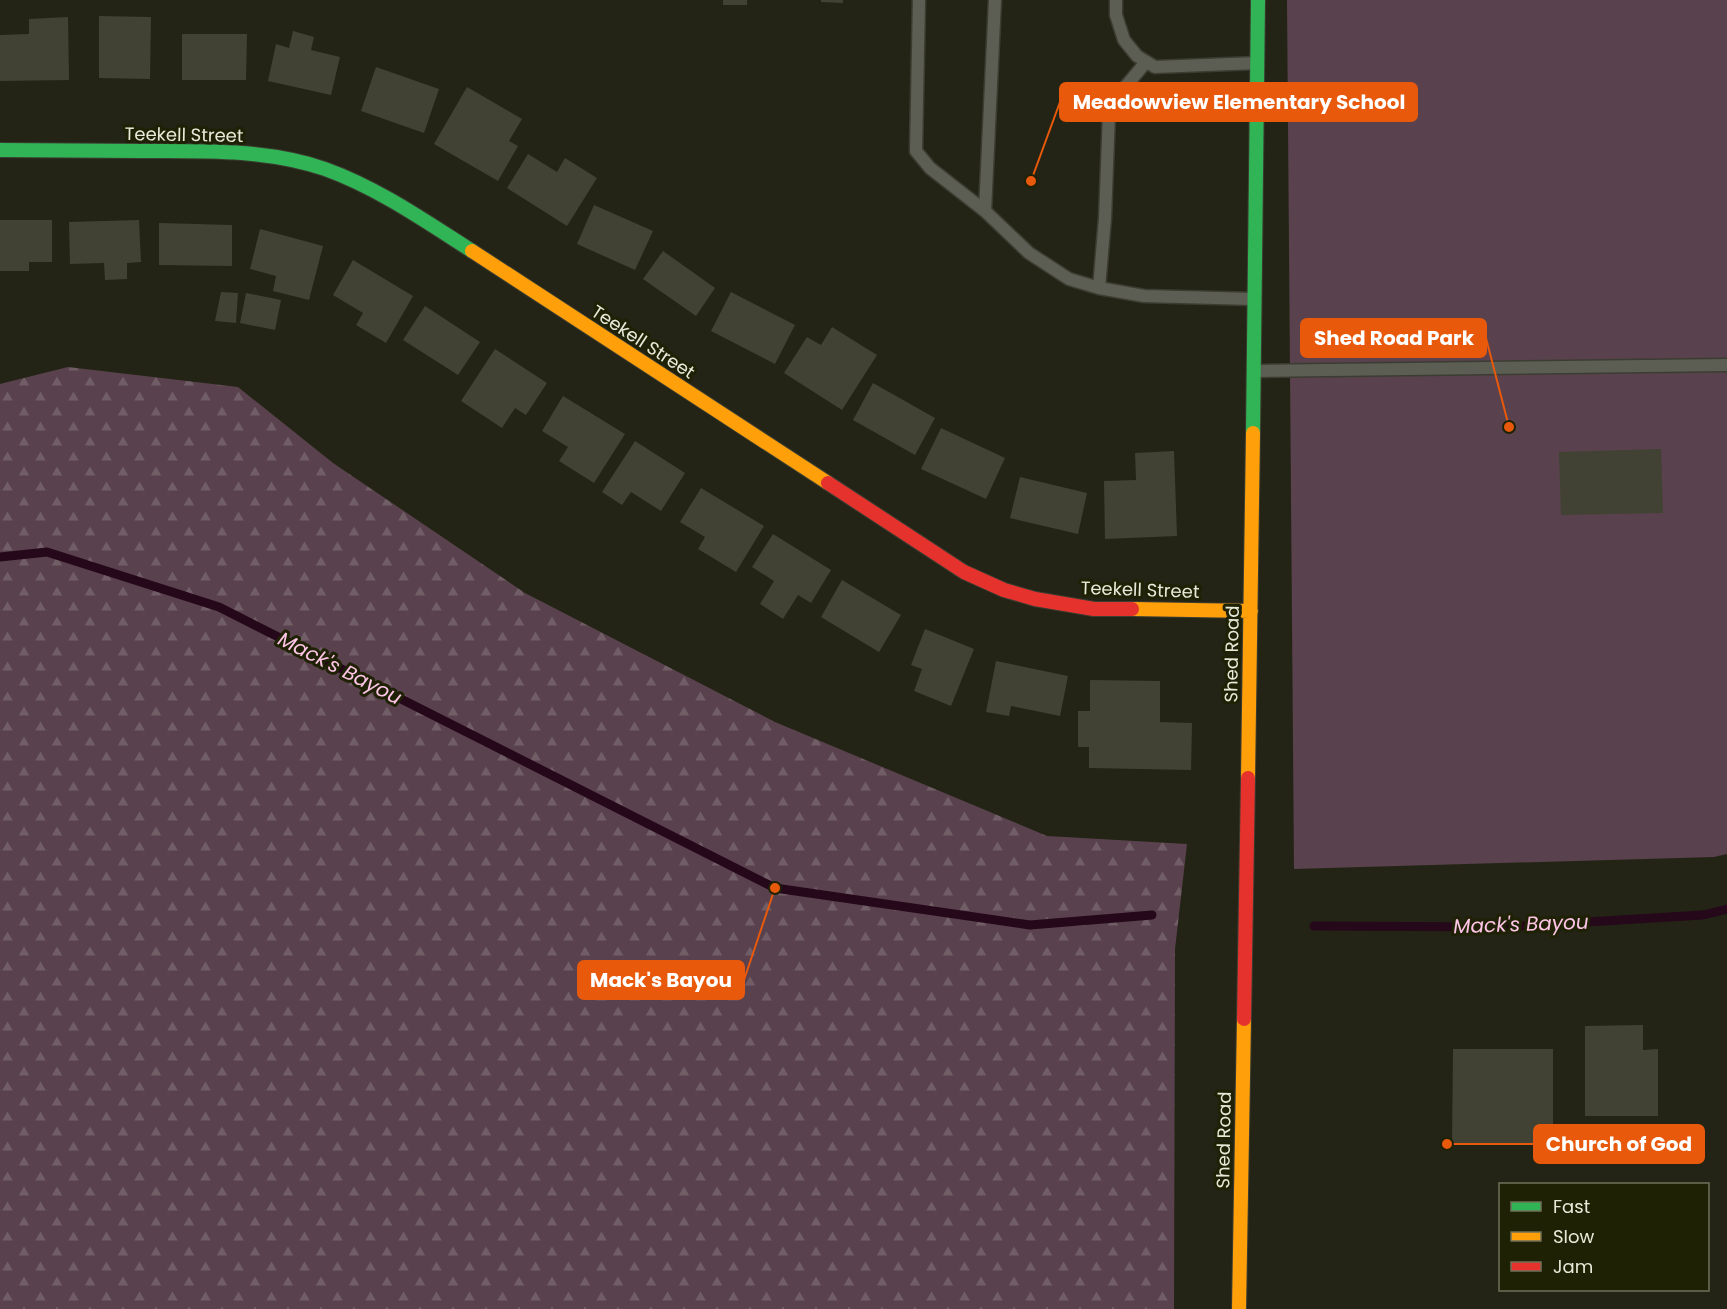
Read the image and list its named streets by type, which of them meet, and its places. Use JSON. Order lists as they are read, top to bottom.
{
  "streets": {
    "street": ["Teekell Street", "Shed Road"]
  },
  "crossings": [
    ["Teekell Street", "Shed Road"]
  ],
  "water": ["Mack's Bayou"],
  "places": [
    "Meadowview Elementary School",
    "Shed Road Park",
    "Mack's Bayou",
    "Church of God"
  ],
  "legend": ["Fast", "Slow", "Jam"]
}
